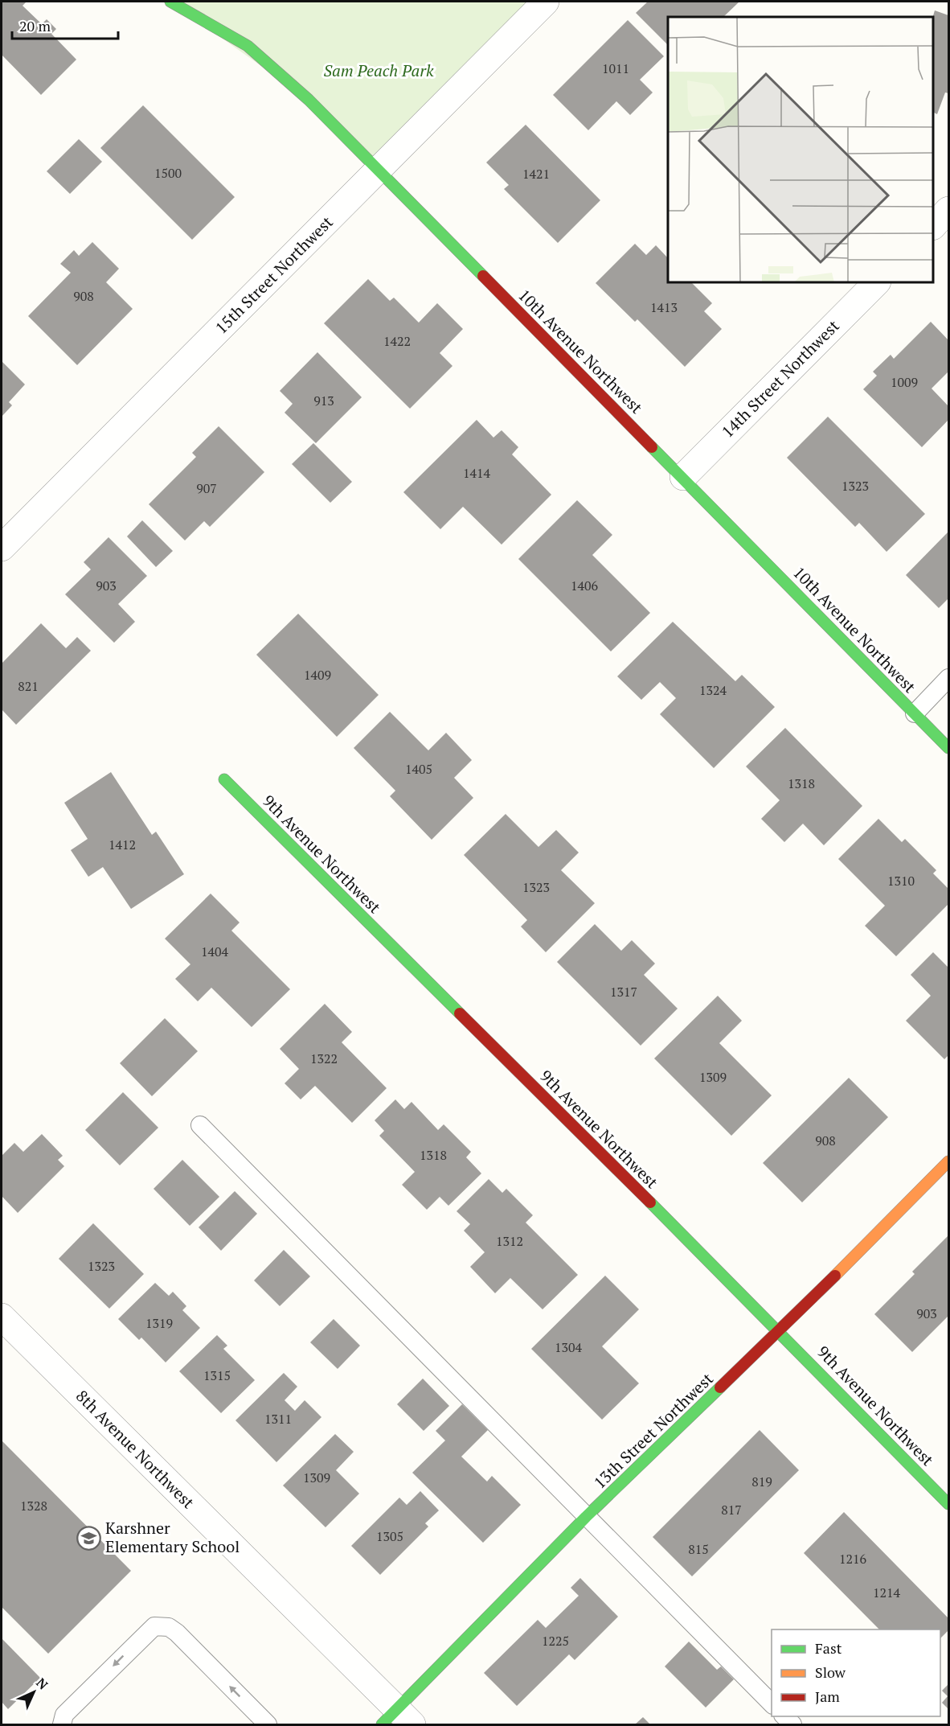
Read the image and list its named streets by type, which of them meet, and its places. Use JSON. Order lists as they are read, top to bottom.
{
  "streets": {
    "street": [
      "15th Street Northwest",
      "10th Avenue Northwest",
      "14th Street Northwest",
      "9th Avenue Northwest",
      "13th Street Northwest",
      "8th Avenue Northwest"
    ]
  },
  "crossings": [
    ["15th Street Northwest", "10th Avenue Northwest"],
    ["10th Avenue Northwest", "14th Street Northwest"],
    ["9th Avenue Northwest", "13th Street Northwest"],
    ["13th Street Northwest", "8th Avenue Northwest"]
  ],
  "parks": ["Sam Peach Park"],
  "places": {
    "school or university": ["Karshner Elementary School"]
  },
  "house_numbers": [
    "1011",
    "1500",
    "1421",
    "908",
    "1413",
    "1422",
    "1009",
    "913",
    "1414",
    "1323",
    "907",
    "903",
    "1406",
    "1409",
    "821",
    "1324",
    "1405",
    "1318",
    "1412",
    "1310",
    "1323",
    "1404",
    "1317",
    "1322",
    "1309",
    "908",
    "1318",
    "1312",
    "1323",
    "903",
    "1319",
    "1304",
    "1315",
    "1311",
    "1309",
    "819",
    "1328",
    "817",
    "1305",
    "815",
    "1216",
    "1214",
    "1225"
  ],
  "legend": ["Fast", "Slow", "Jam"],
  "scale_bar": "20 m",
  "north": "top right"
}
